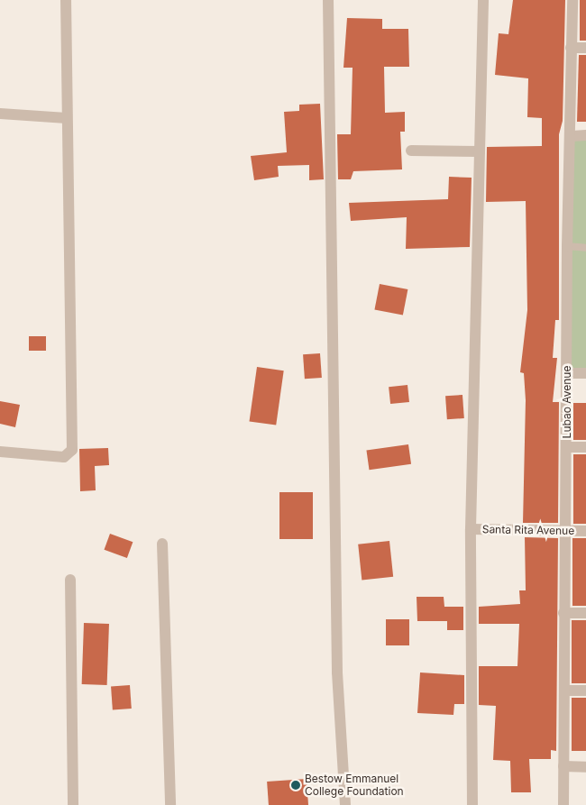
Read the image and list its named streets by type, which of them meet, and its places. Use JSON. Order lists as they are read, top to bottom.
{
  "streets": {
    "street": ["Lubao Avenue", "Santa Rita Avenue"]
  },
  "crossings": [
    ["Lubao Avenue", "Santa Rita Avenue"]
  ],
  "places": ["Bestow Emmanuel College Foundation"]
}
